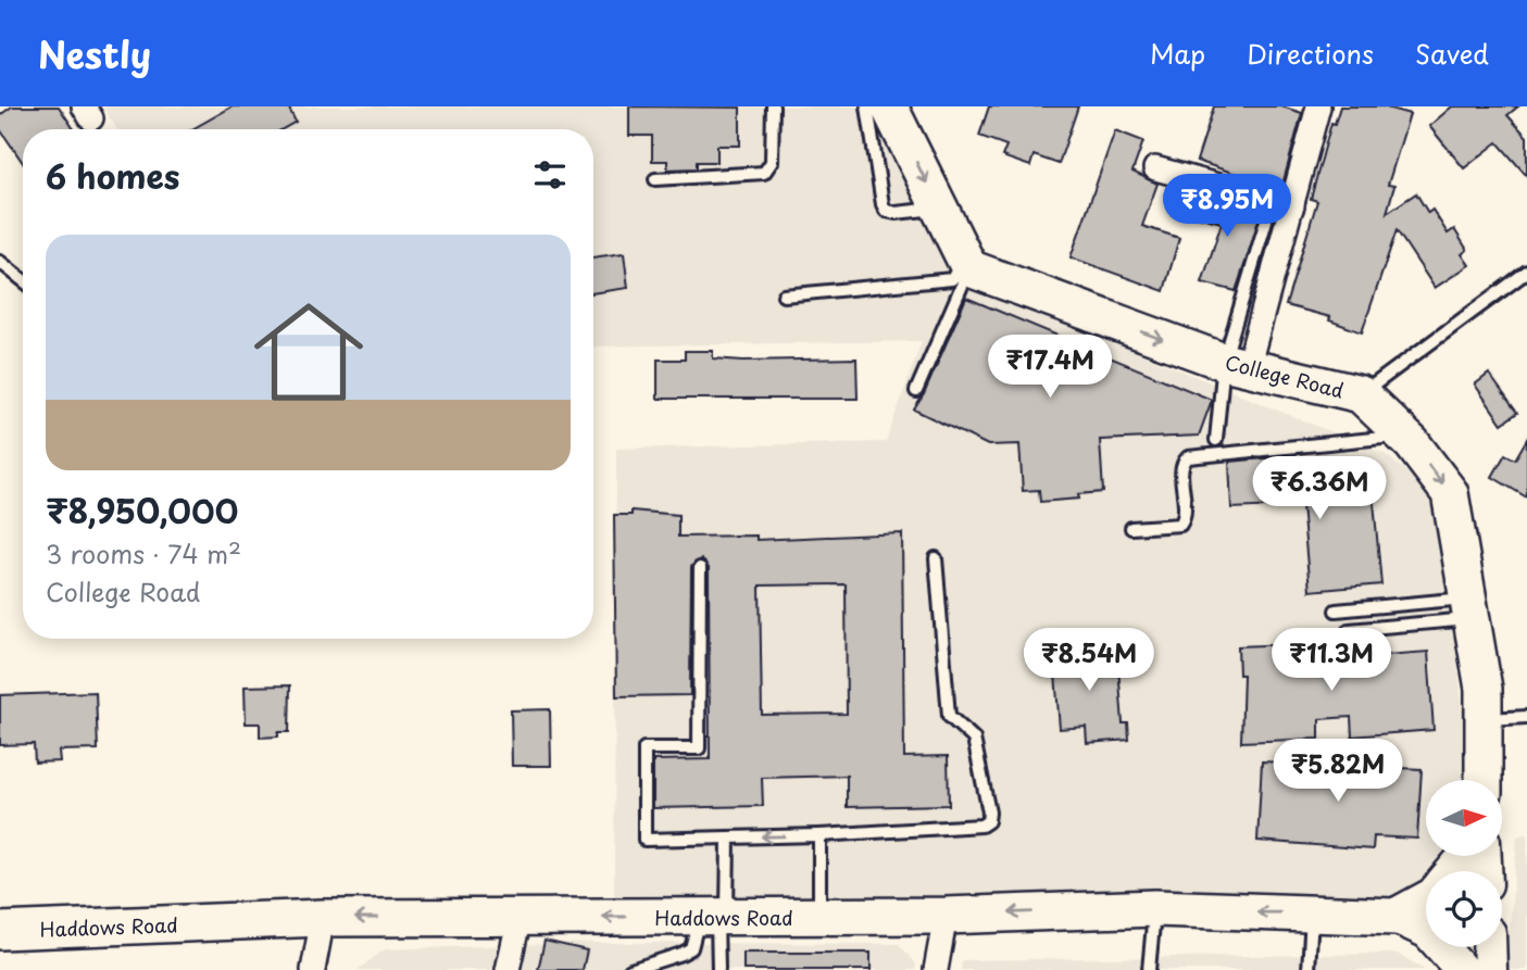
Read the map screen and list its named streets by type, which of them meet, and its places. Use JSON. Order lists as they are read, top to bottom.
{
  "streets": {
    "main road": ["College Road", "Haddows Road"]
  },
  "one_way": ["College Road", "Haddows Road"],
  "north": "right",
  "page": {
    "header": "Nestly",
    "nav": ["Map", "Directions", "Saved"],
    "heading": "6 homes",
    "price": [
      "₹8.95M",
      "₹17.4M",
      "₹6.36M",
      "₹8.54M",
      "₹11.3M",
      "₹5.82M"
    ],
    "list": [
      {
        "name": "₹8,950,000",
        "note": "3 rooms · 74 m² · College Road"
      }
    ]
  }
}
